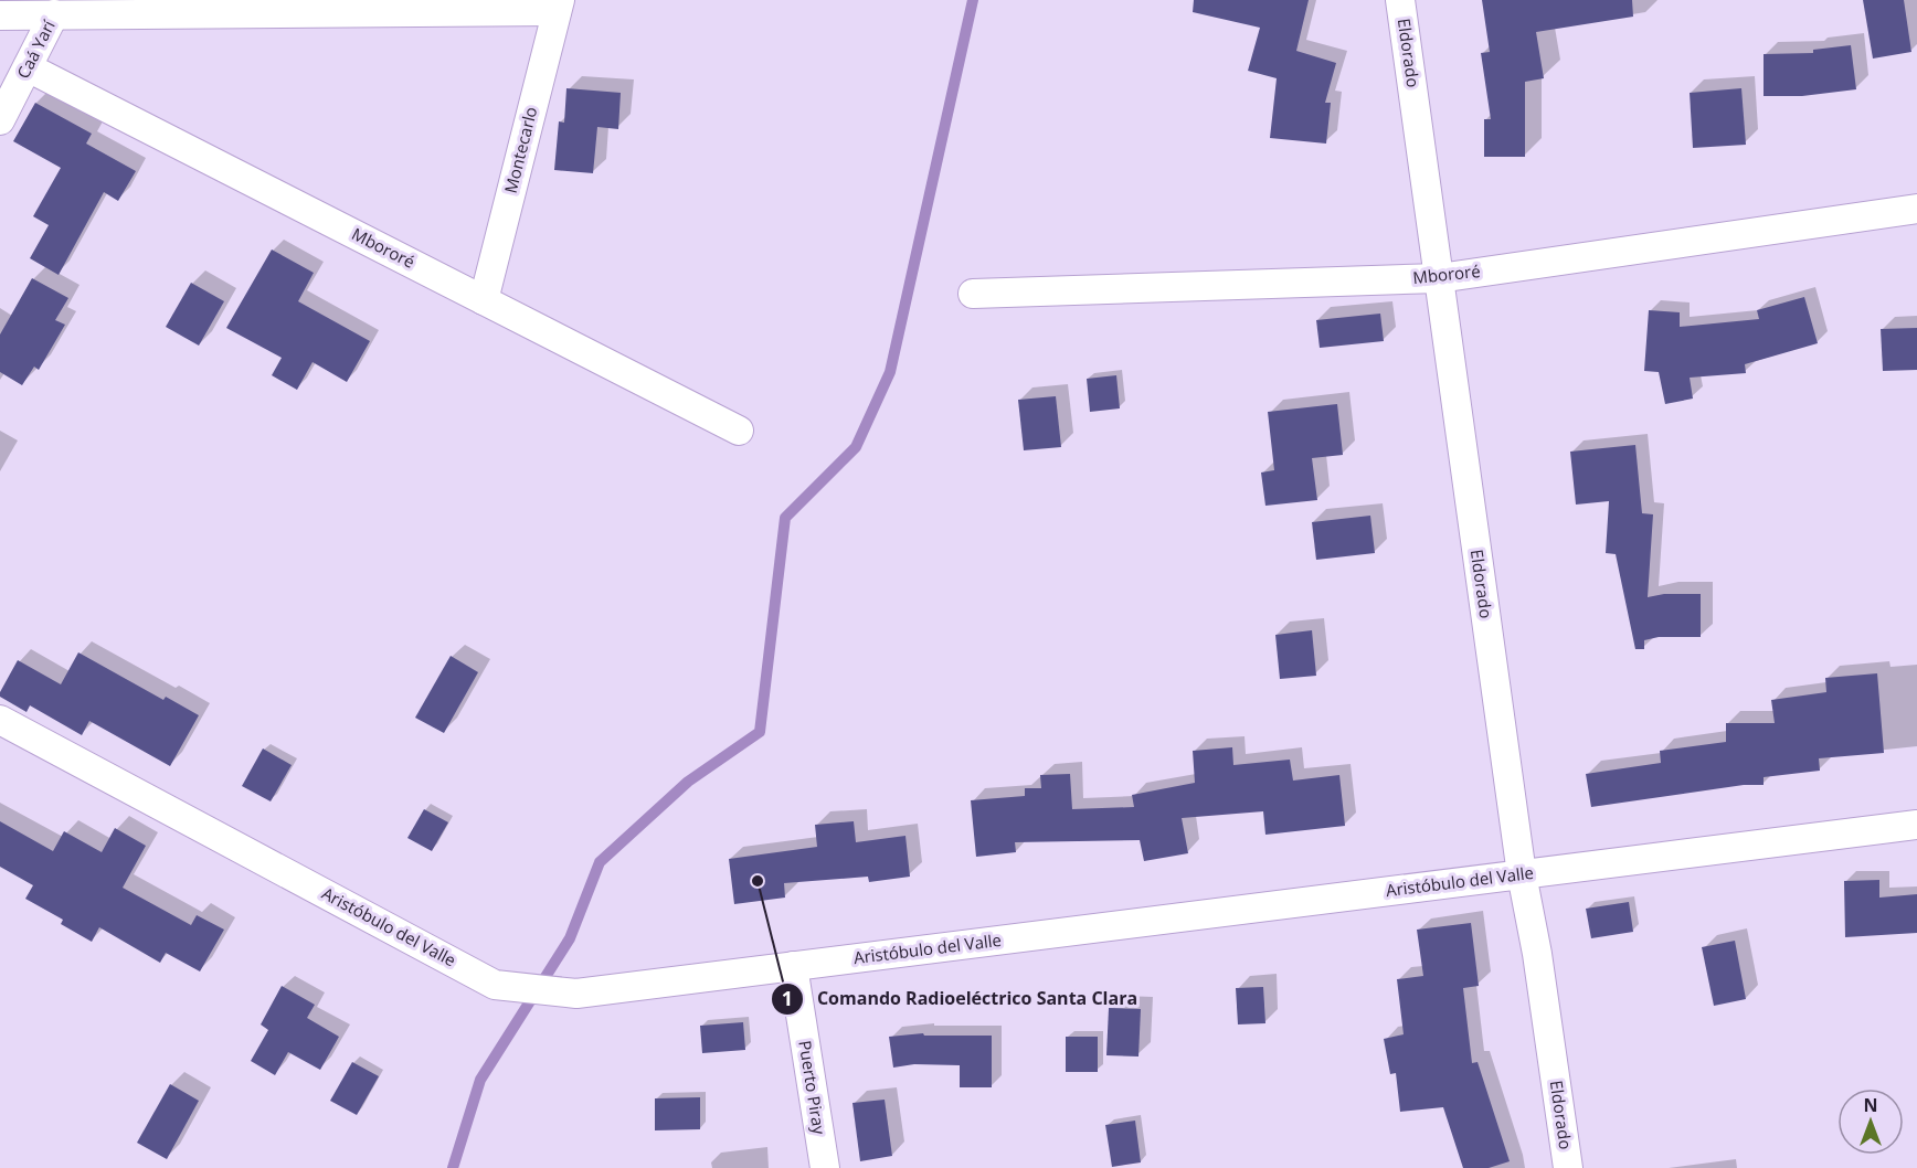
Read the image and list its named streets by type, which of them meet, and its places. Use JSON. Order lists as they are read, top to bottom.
{
  "streets": {
    "street": [
      "Caá Yarí",
      "Eldorado",
      "Montecarlo",
      "Mbororé",
      "Aristóbulo del Valle",
      "Puerto Piray"
    ]
  },
  "crossings": [
    ["Caá Yarí", "Mbororé"],
    ["Eldorado", "Mbororé"],
    ["Eldorado", "Aristóbulo del Valle"],
    ["Montecarlo", "Mbororé"],
    ["Aristóbulo del Valle", "Puerto Piray"]
  ],
  "places": ["Comando Radioeléctrico Santa Clara"],
  "north": "top"
}
